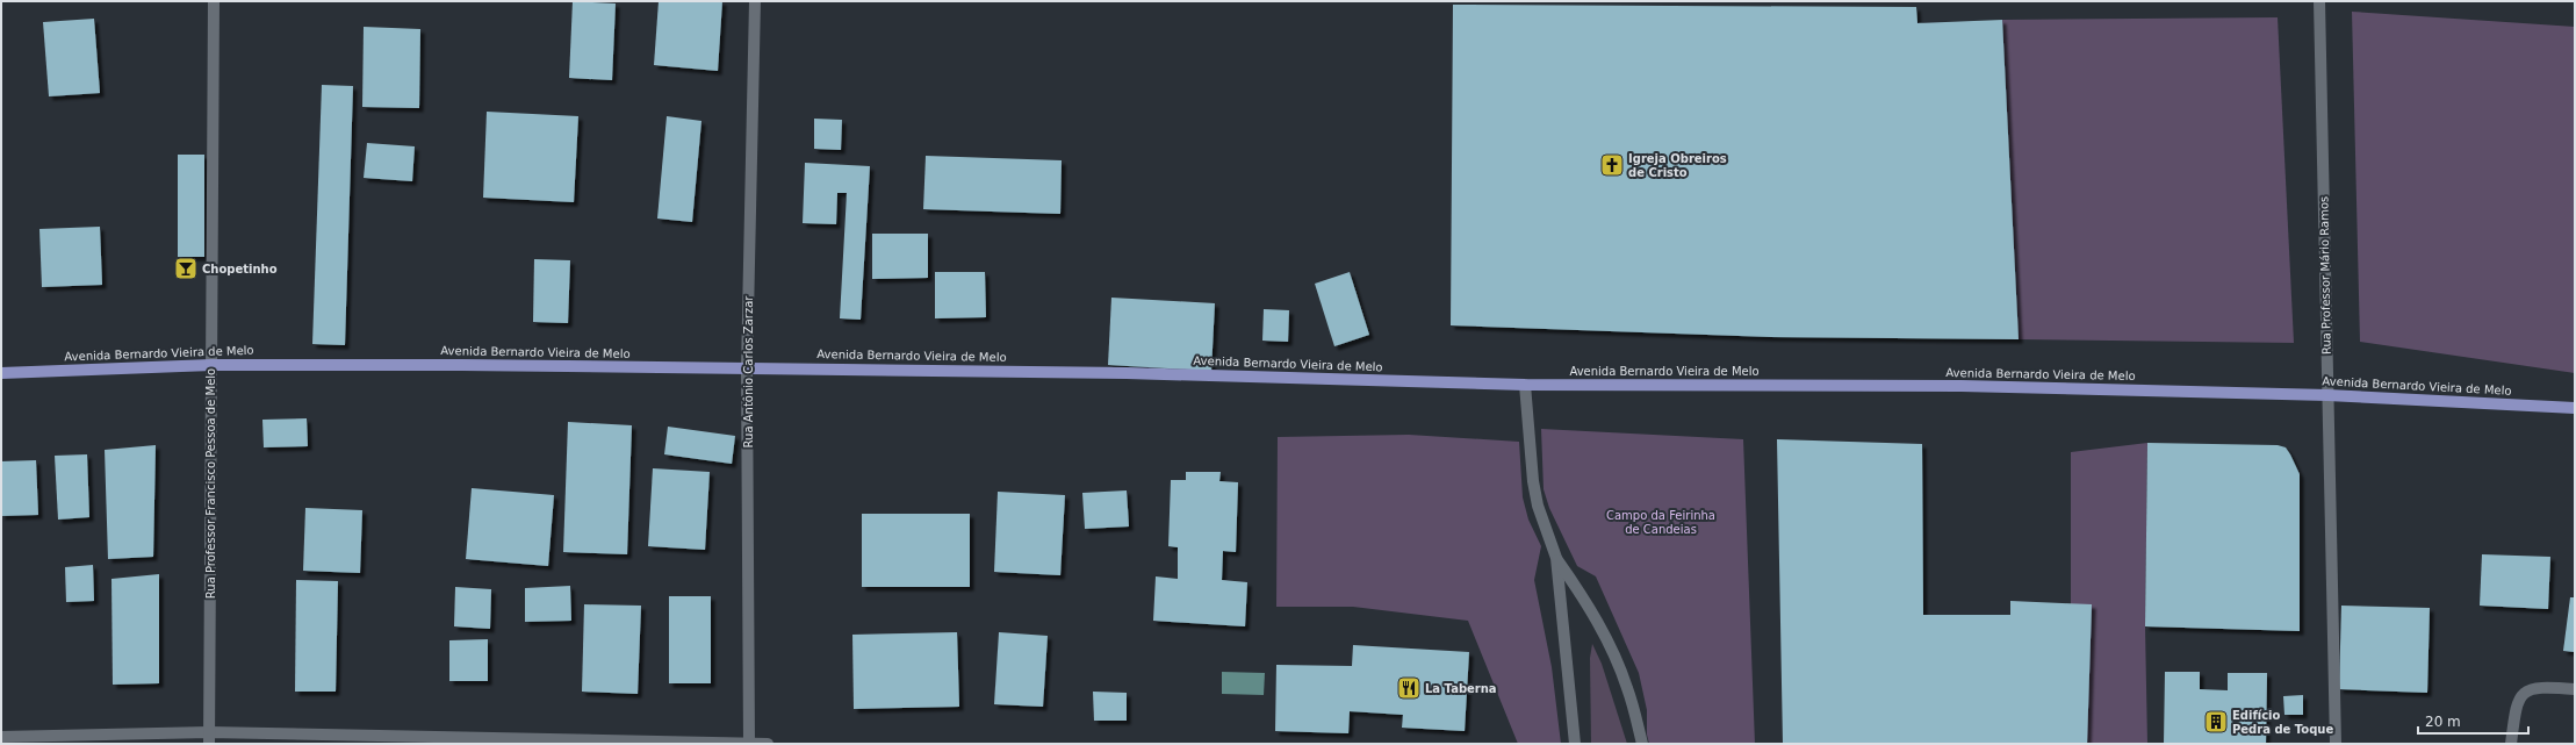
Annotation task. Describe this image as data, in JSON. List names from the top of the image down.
{
  "streets": {
    "main road": ["Avenida Bernardo Vieira de Melo"],
    "street": ["Rua Professor Mário Ramos", "Rua Antônio Carlos Zarzar", "Rua Professor Francisco Pessoa de Melo"]
  },
  "crossings": [
    ["Rua Professor Mário Ramos", "Avenida Bernardo Vieira de Melo"],
    ["Avenida Bernardo Vieira de Melo", "Rua Antônio Carlos Zarzar"],
    ["Avenida Bernardo Vieira de Melo", "Rua Professor Francisco Pessoa de Melo"]
  ],
  "parks": ["Campo da Feirinha de Candeias"],
  "places": {
    "church": ["Igreja Obreiros de Cristo"],
    "bar": ["Chopetinho"],
    "restaurant": ["La Taberna"],
    "building": ["Edifício Pedra de Toque"]
  },
  "scale_bar": "20 m"
}
